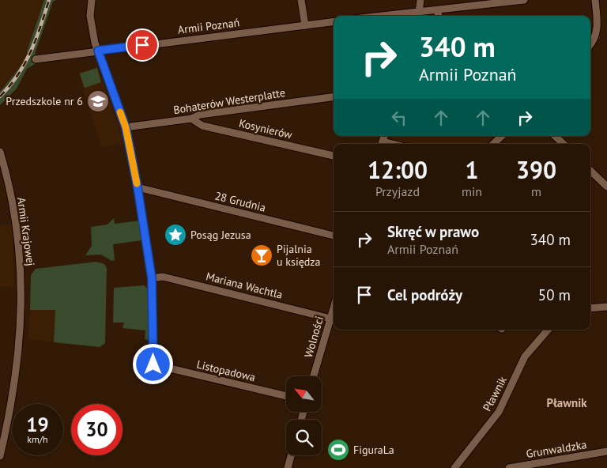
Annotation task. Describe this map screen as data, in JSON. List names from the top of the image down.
{
  "streets": {
    "street": [
      "Armii Poznań",
      "Bohaterów Westerplatte",
      "Kosynierów",
      "28 Grudnia",
      "Armii Krajowej",
      "Mariana Wachtla",
      "Wolności",
      "Listopadowa",
      "Pławnik",
      "Grunwaldzka"
    ]
  },
  "crossings": [
    ["Bohaterów Westerplatte", "Kosynierów"],
    ["Mariana Wachtla", "Wolności"],
    ["Mariana Wachtla", "Listopadowa"]
  ],
  "districts": ["Pławnik"],
  "places": {
    "school or university": ["Przedszkole nr 6"],
    "place": ["Posąg Jezusa"],
    "bar": ["Pijalnia u księdza"],
    "sports": ["FiguraLa"]
  },
  "north": "top left",
  "page": {
    "turn": ["340 m", "Armii Poznań"],
    "eta": [
      "12:00",
      "Przyjazd",
      "1",
      "min",
      "390",
      "m"
    ],
    "list": [
      {
        "name": "Skręć w prawo",
        "note": "Armii Poznań",
        "value": "340 m"
      },
      {
        "name": "Cel podróży",
        "value": "50 m"
      }
    ],
    "speed": "19 km/h",
    "limit": "30"
  }
}
